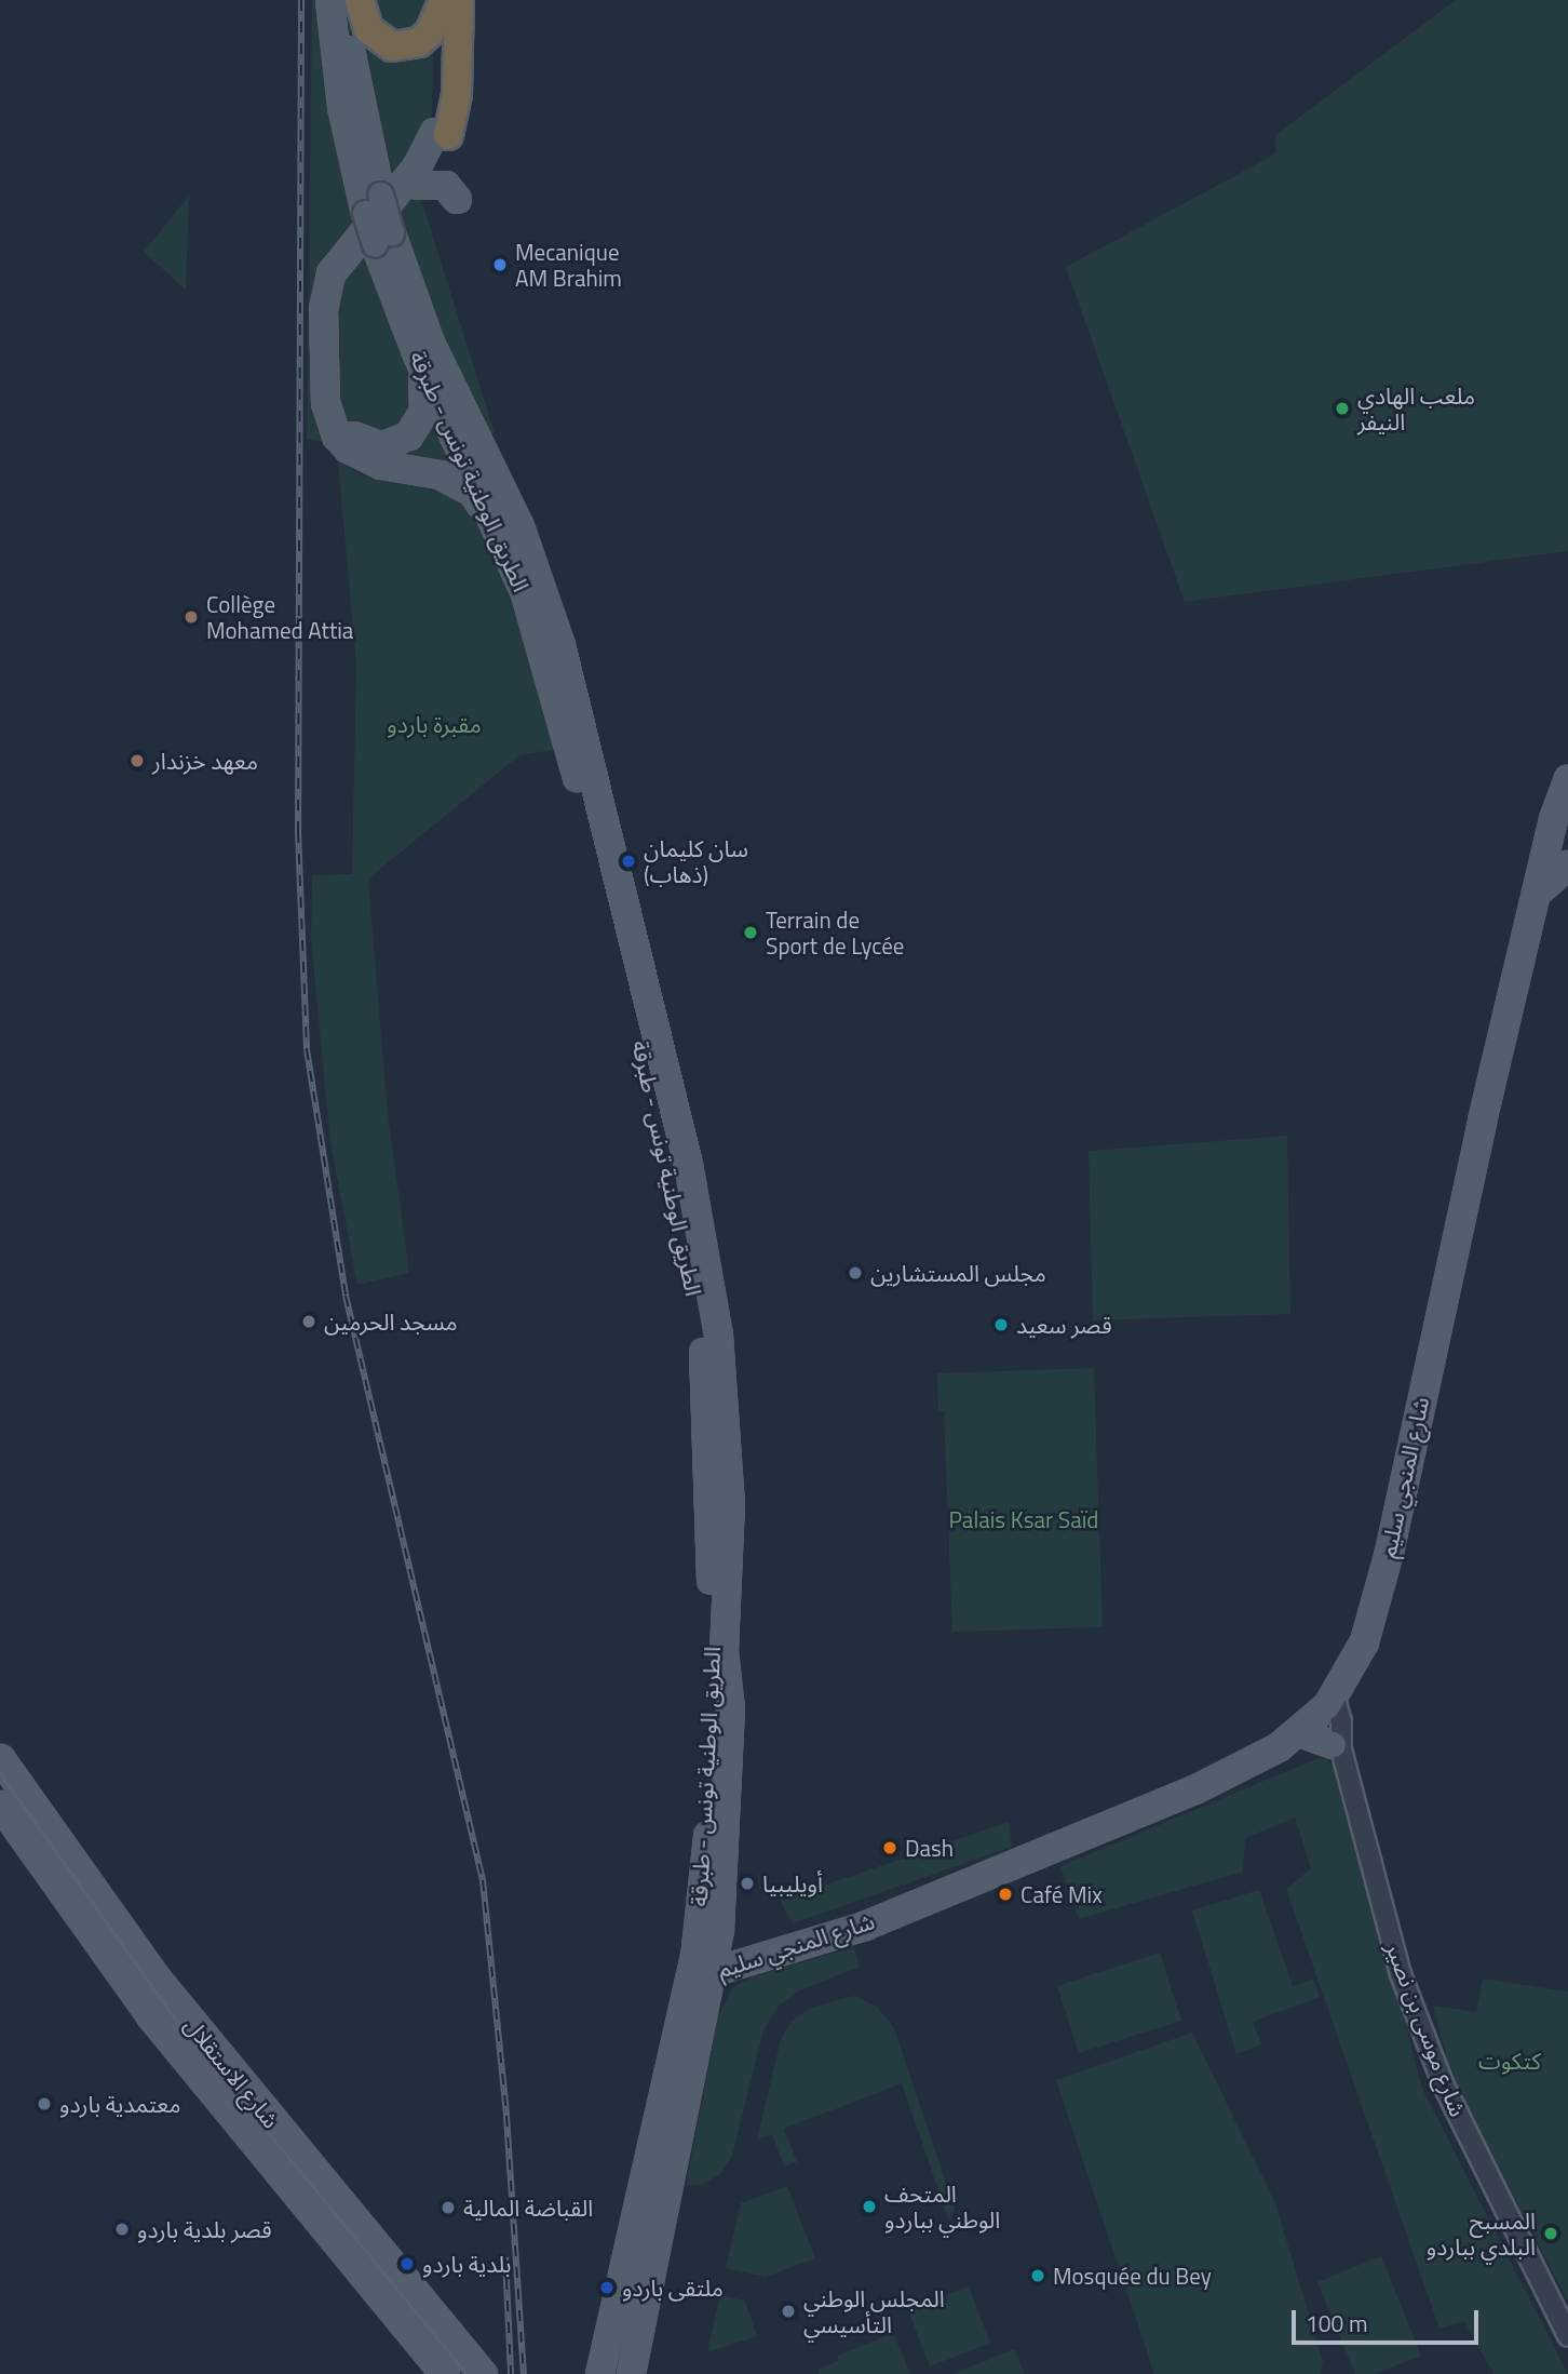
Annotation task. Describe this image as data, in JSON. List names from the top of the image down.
{
  "streets": {
    "main road": ["الطريق الوطنية تونس - طبرقة", "شارع المنجي سليم", "شارع الاستقلال"],
    "street": ["شارع موسى بن نصير"]
  },
  "crossings": [
    ["الطريق الوطنية تونس - طبرقة", "شارع المنجي سليم"],
    ["شارع المنجي سليم", "شارع موسى بن نصير"]
  ],
  "parks": ["مقبرة باردو", "Palais Ksar Saïd", "كتكوت"],
  "places": [
    "Mecanique AM Brahim",
    "ملعب الهادي النيفر",
    "Collège Mohamed Attia",
    "معهد خزندار",
    "سان كليمان (ذهاب)",
    "Terrain de Sport de Lycée",
    "مجلس المستشارين",
    "مسجد الحرمين",
    "قصر سعيد",
    "Dash",
    "أويليبيا",
    "Café Mix",
    "معتمدية باردو",
    "المتحف الوطني بباردو",
    "القباضة المالية",
    "قصر بلدية باردو",
    "المسبح البلدي بباردو",
    "بلدية باردو",
    "Mosquée du Bey",
    "ملتقى باردو",
    "المجلس الوطني التأسيسي"
  ],
  "scale_bar": "100 m"
}
